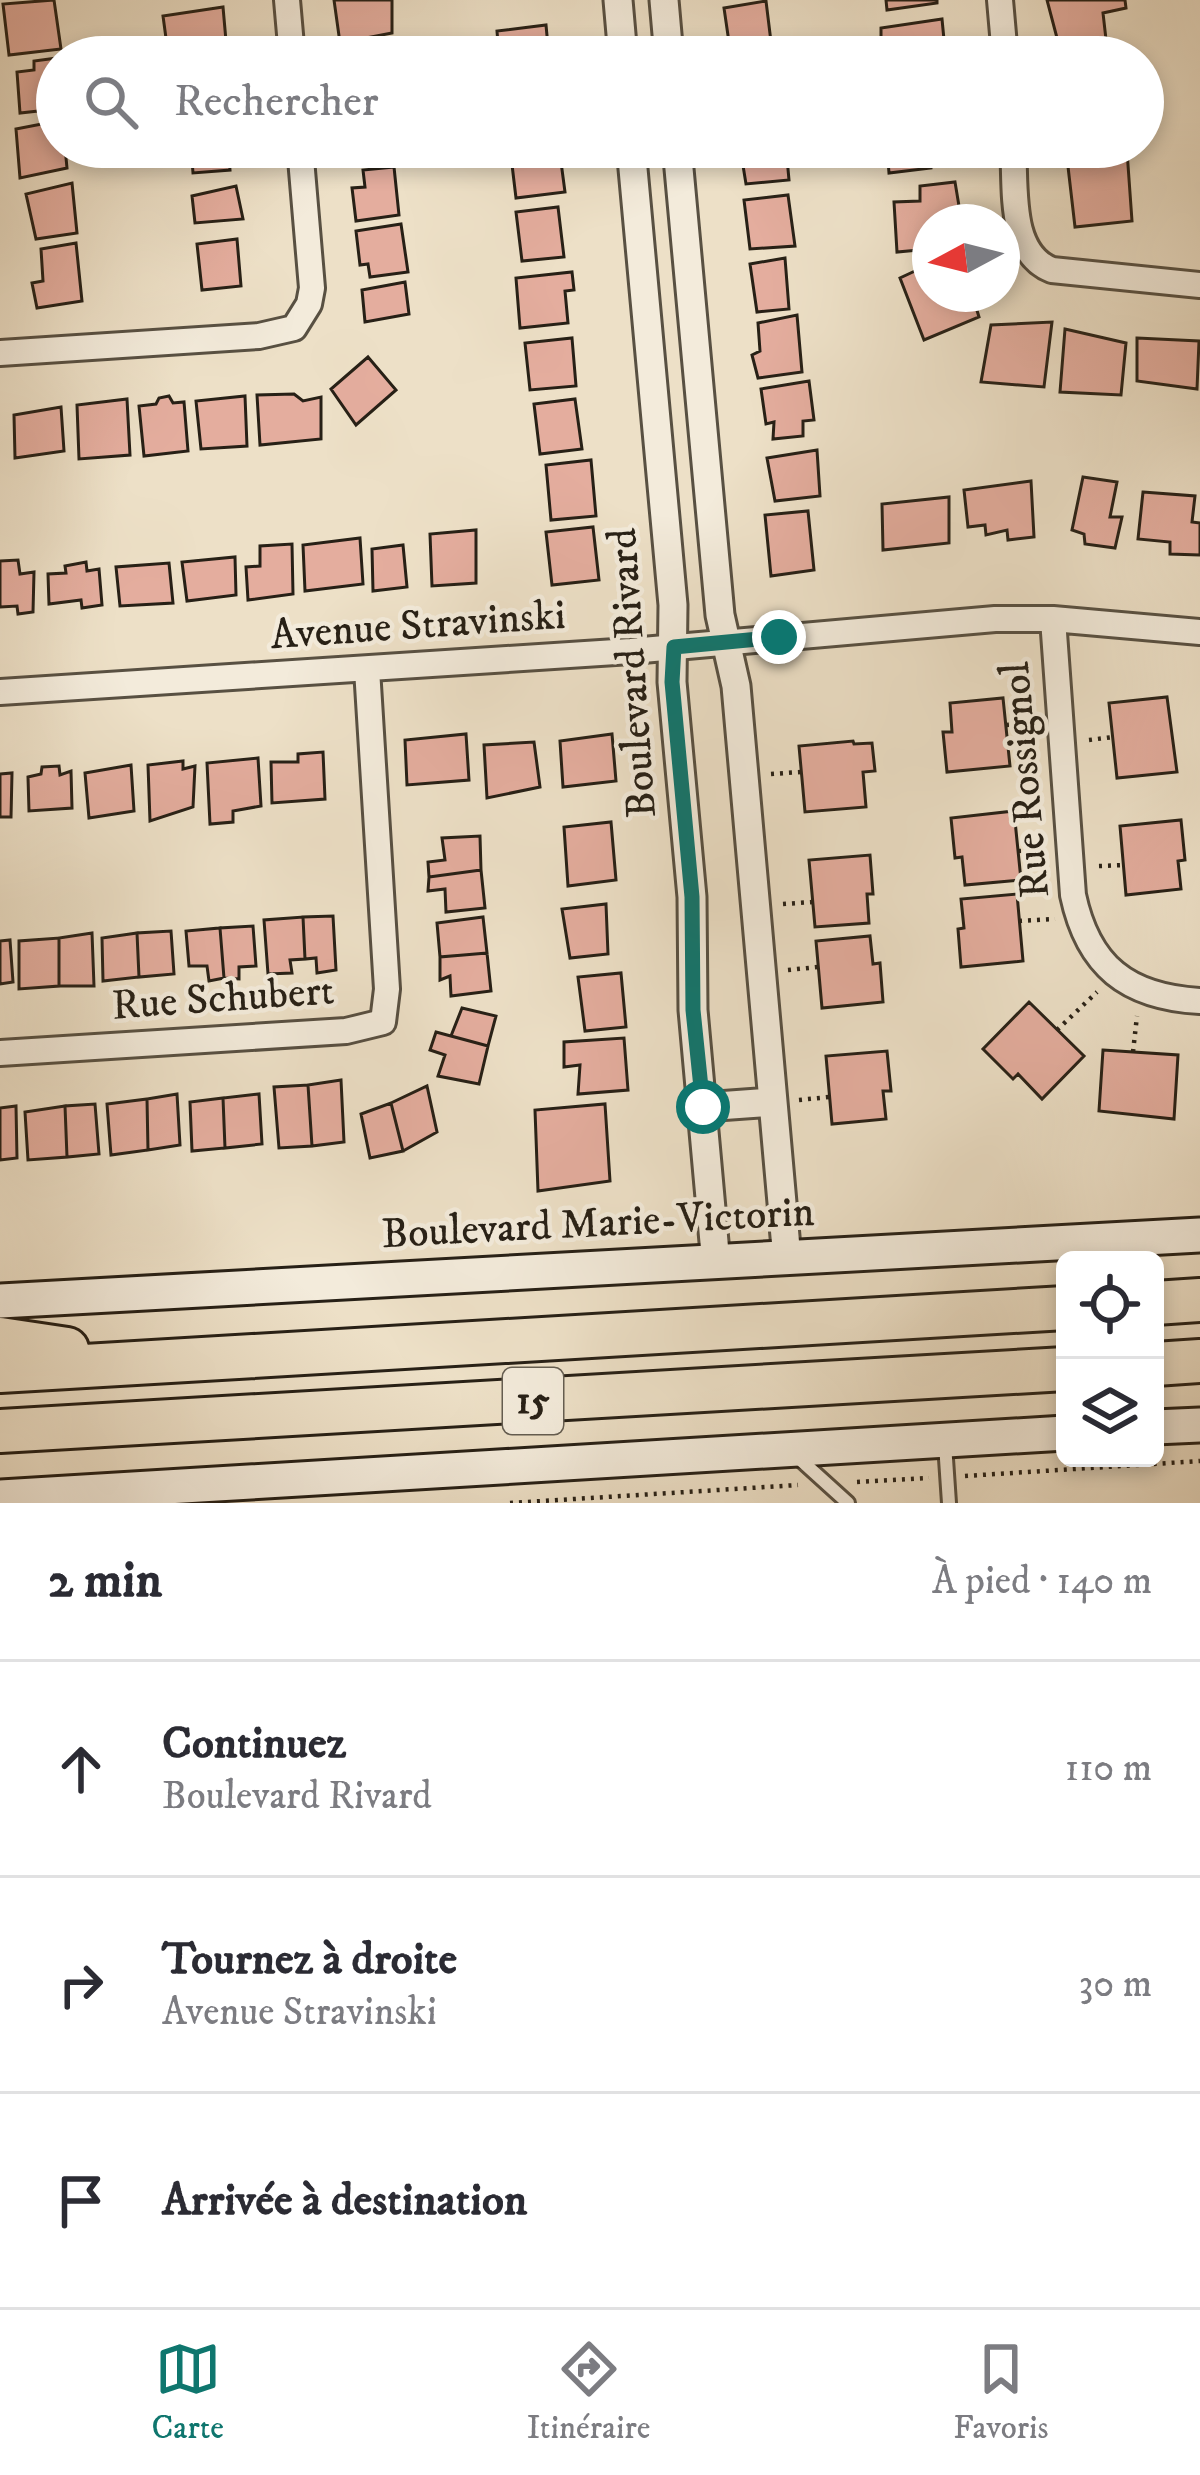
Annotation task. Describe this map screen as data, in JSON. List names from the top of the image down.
{
  "streets": {
    "highway": ["15"],
    "main road": ["Boulevard Marie-Victorin"],
    "street": [
      "Avenue Stravinski",
      "Boulevard Rivard",
      "Rue Rossignol",
      "Rue Schubert"
    ]
  },
  "crossings": [
    ["Avenue Stravinski", "Boulevard Rivard"],
    ["Avenue Stravinski", "Rue Rossignol"],
    ["Avenue Stravinski", "Rue Schubert"],
    ["Boulevard Rivard", "Boulevard Marie-Victorin"]
  ],
  "north": "left",
  "page": {
    "search": "Rechercher",
    "heading": ["2 min", "À pied · 140 m"],
    "list": [
      ["Continuez", "Boulevard Rivard", "110 m"],
      ["Tournez à droite", "Avenue Stravinski", "30 m"],
      "Arrivée à destination"
    ],
    "nav": ["Carte", "Itinéraire", "Favoris"]
  }
}
